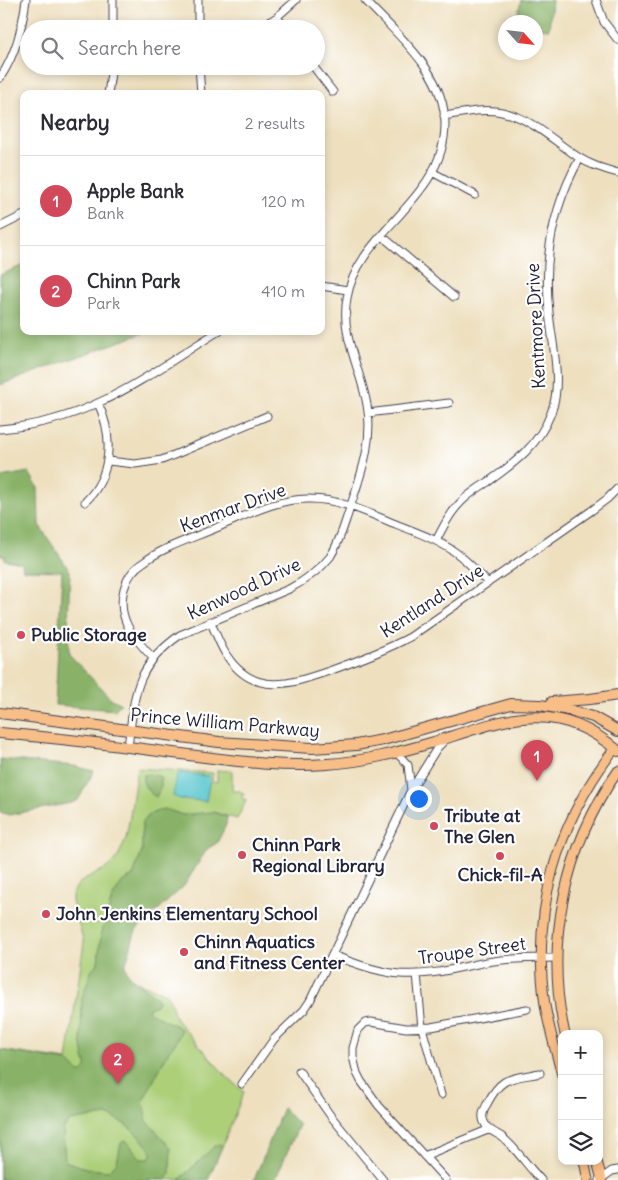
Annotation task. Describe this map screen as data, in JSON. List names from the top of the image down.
{
  "streets": {
    "highway": ["Prince William Parkway"],
    "street": [
      "Kentmore Drive",
      "Kenmar Drive",
      "Kenwood Drive",
      "Kentland Drive",
      "Troupe Street"
    ]
  },
  "crossings": [
    ["Kentmore Drive", "Kenmar Drive"],
    ["Kenmar Drive", "Kenwood Drive"],
    ["Kenmar Drive", "Kentland Drive"],
    ["Kenwood Drive", "Kentland Drive"],
    ["Kenwood Drive", "Prince William Parkway"]
  ],
  "places": [
    "Public Storage",
    "Tribute at The Glen",
    "Chinn Park Regional Library",
    "Chick-fil-A",
    "John Jenkins Elementary School",
    "Chinn Aquatics and Fitness Center"
  ],
  "north": "bottom right",
  "page": {
    "search": "Search here",
    "heading": ["Nearby", "2 results"],
    "list": [
      {
        "mark": "1",
        "name": "Apple Bank",
        "note": "Bank",
        "value": "120 m"
      },
      {
        "mark": "2",
        "name": "Chinn Park",
        "note": "Park",
        "value": "410 m"
      }
    ],
    "pins": ["1", "2"],
    "map_buttons": ["+", "−"]
  }
}
